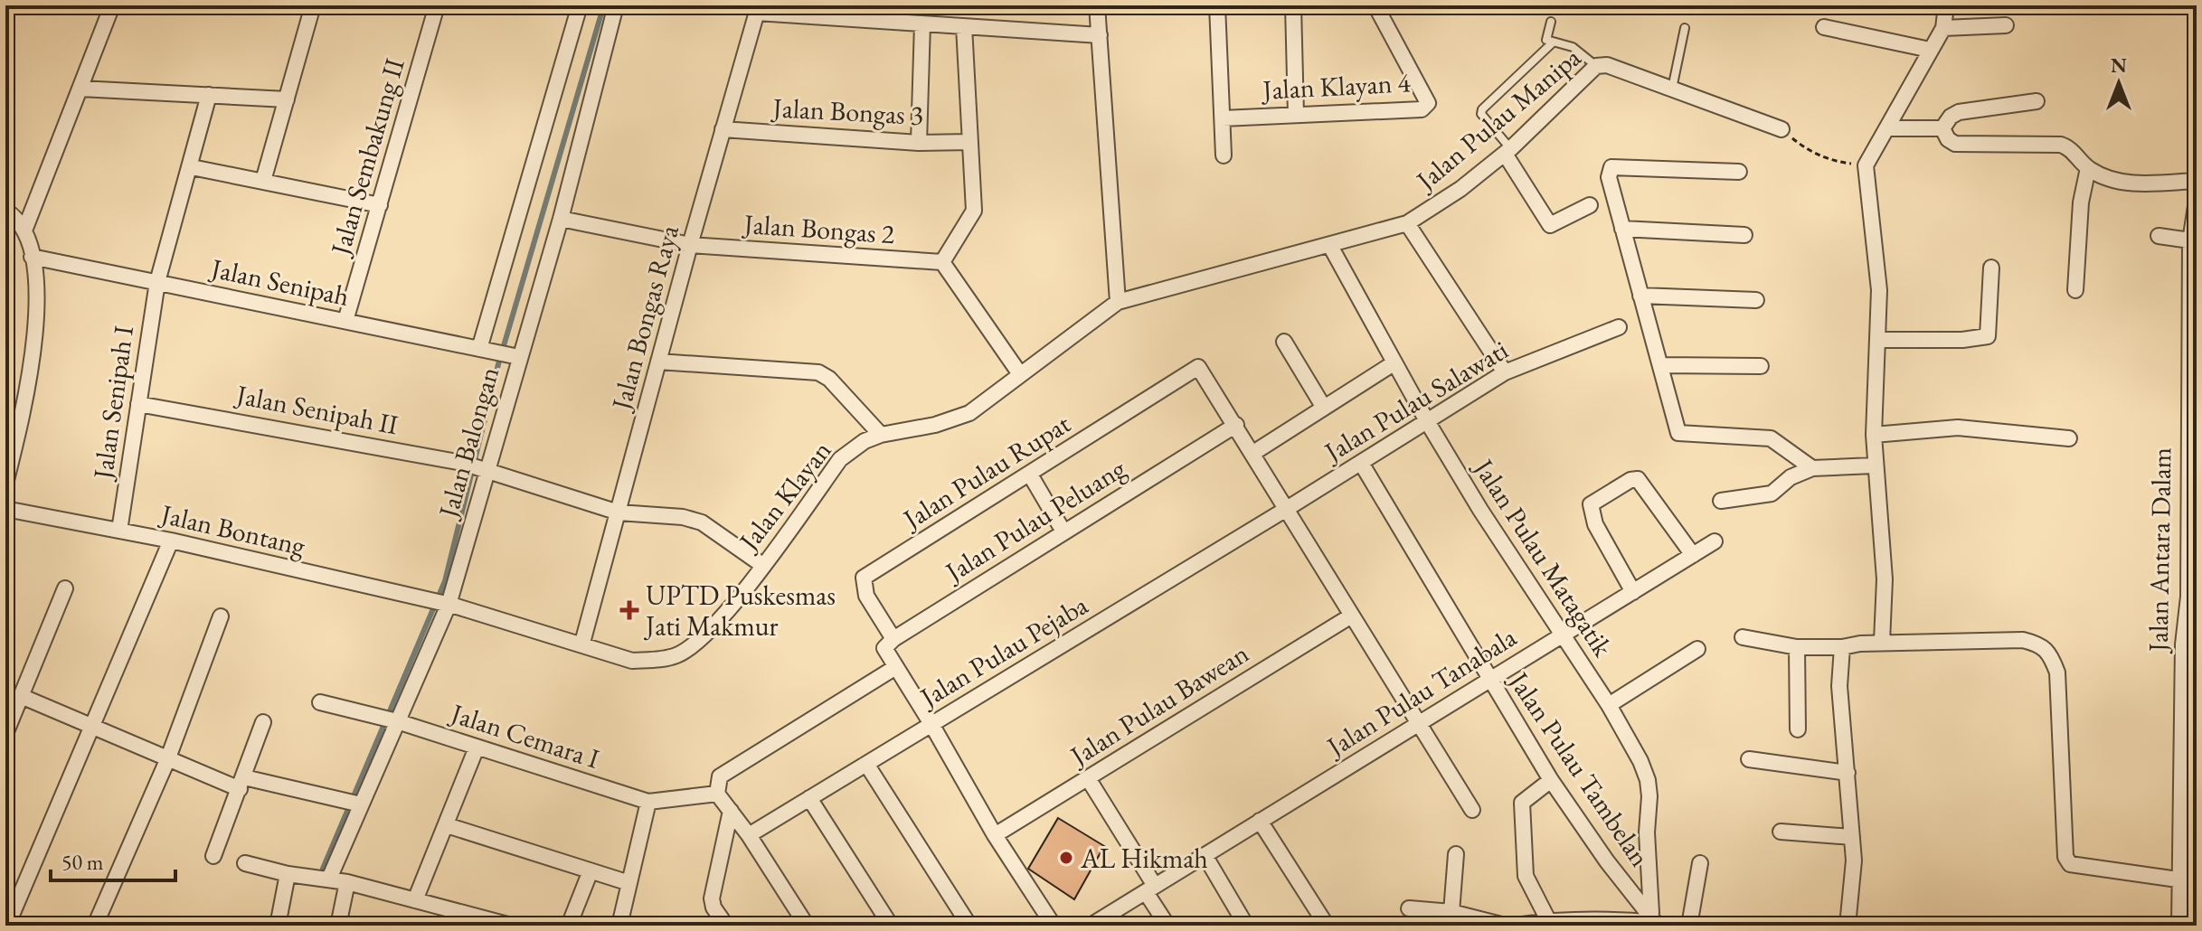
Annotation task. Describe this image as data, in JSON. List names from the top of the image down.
{
  "streets": {
    "street": [
      "Jalan Klayan 4",
      "Jalan Bongas 3",
      "Jalan Pulau Manipa",
      "Jalan Sembakung II",
      "Jalan Bongas 2",
      "Jalan Senipah",
      "Jalan Bongas Raya",
      "Jalan Pulau Salawati",
      "Jalan Senipah I",
      "Jalan Senipah II",
      "Jalan Balongan",
      "Jalan Pulau Rupat",
      "Jalan Klayan",
      "Jalan Pulau Peluang",
      "Jalan Bontang",
      "Jalan Antara Dalam",
      "Jalan Pulau Matagatik",
      "Jalan Pulau Pejaba",
      "Jalan Pulau Tanabala",
      "Jalan Pulau Bawean",
      "Jalan Cemara I",
      "Jalan Pulau Tambelan"
    ]
  },
  "crossings": [
    ["Jalan Bongas 3", "Jalan Bongas Raya"],
    ["Jalan Pulau Manipa", "Jalan Klayan"],
    ["Jalan Pulau Manipa", "Jalan Pulau Matagatik"],
    ["Jalan Sembakung II", "Jalan Senipah"],
    ["Jalan Bongas 2", "Jalan Bongas Raya"],
    ["Jalan Bongas 2", "Jalan Balongan"],
    ["Jalan Senipah", "Jalan Senipah I"],
    ["Jalan Senipah", "Jalan Balongan"],
    ["Jalan Bongas Raya", "Jalan Senipah II"],
    ["Jalan Bongas Raya", "Jalan Klayan"],
    ["Jalan Pulau Salawati", "Jalan Pulau Matagatik"],
    ["Jalan Pulau Salawati", "Jalan Pulau Pejaba"],
    ["Jalan Pulau Salawati", "Jalan Pulau Tambelan"],
    ["Jalan Senipah I", "Jalan Senipah II"],
    ["Jalan Senipah I", "Jalan Bontang"],
    ["Jalan Senipah II", "Jalan Balongan"],
    ["Jalan Senipah II", "Jalan Klayan"],
    ["Jalan Balongan", "Jalan Klayan"],
    ["Jalan Balongan", "Jalan Bontang"],
    ["Jalan Balongan", "Jalan Cemara I"],
    ["Jalan Pulau Rupat", "Jalan Pulau Peluang"],
    ["Jalan Klayan", "Jalan Bontang"],
    ["Jalan Klayan", "Jalan Pulau Matagatik"],
    ["Jalan Pulau Matagatik", "Jalan Pulau Tanabala"],
    ["Jalan Pulau Matagatik", "Jalan Pulau Tambelan"],
    ["Jalan Pulau Tanabala", "Jalan Pulau Tambelan"]
  ],
  "places": {
    "health": ["UPTD Puskesmas Jati Makmur"],
    "other": ["AL Hikmah"]
  },
  "scale_bar": "50 m",
  "north": "top"
}
